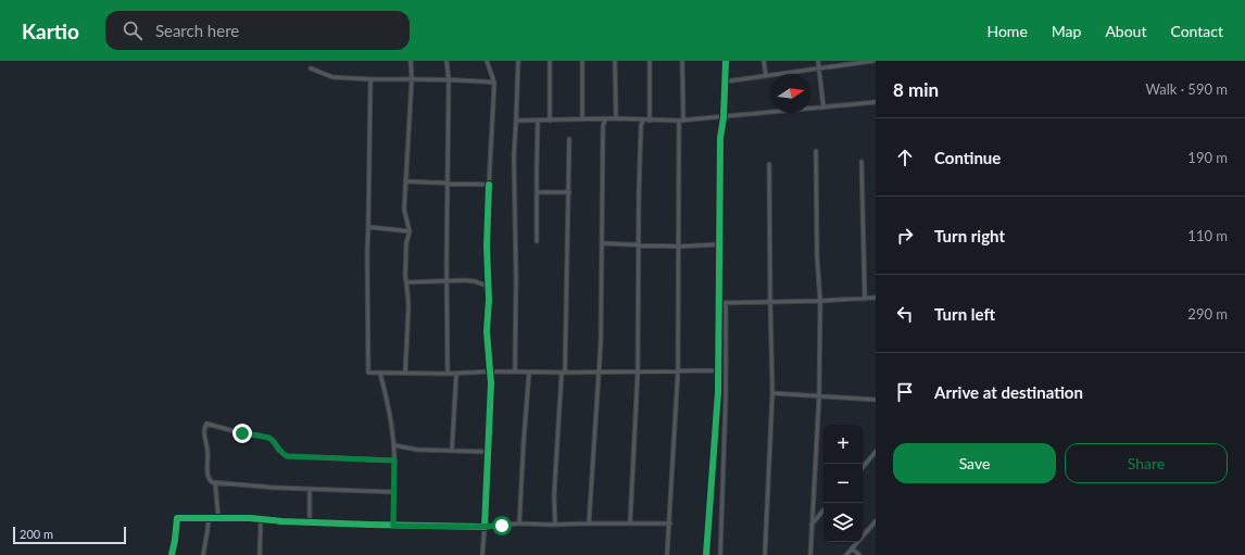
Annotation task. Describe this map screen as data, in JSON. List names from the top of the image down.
{
  "scale_bar": "200 m",
  "north": "right",
  "page": {
    "header": "Kartio",
    "search": "Search here",
    "nav": [
      "Home",
      "Map",
      "About",
      "Contact"
    ],
    "heading": ["8 min", "Walk · 590 m"],
    "list": [
      ["Continue", "190 m"],
      ["Turn right", "110 m"],
      ["Turn left", "290 m"],
      "Arrive at destination"
    ],
    "map_buttons": ["+", "−"],
    "buttons": ["Save", "Share"],
    "scale": "200 m"
  }
}
